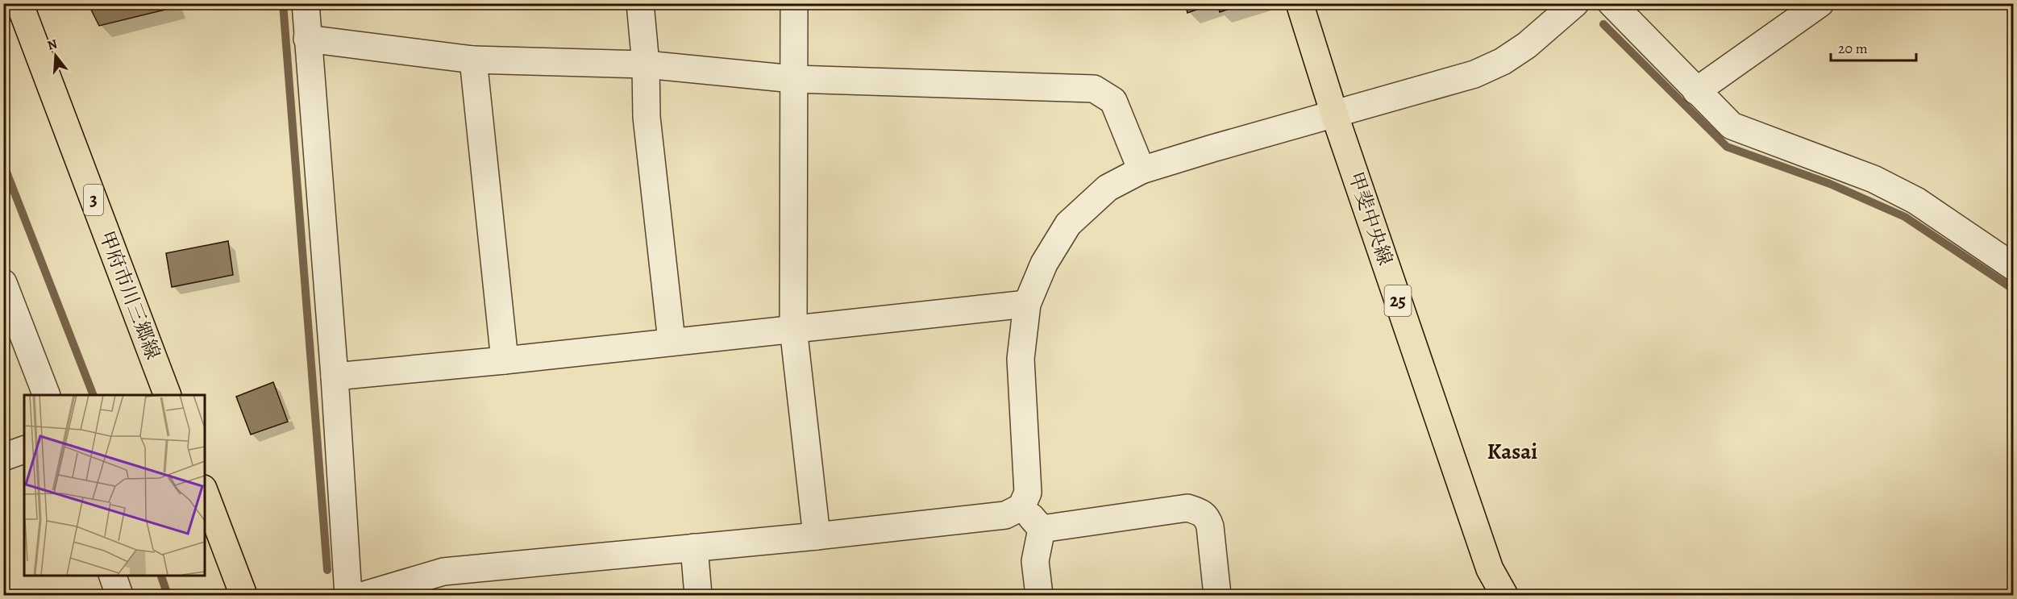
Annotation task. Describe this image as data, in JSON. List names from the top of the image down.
{
  "streets": {
    "main road": [
      "3",
      "甲斐中央線",
      "甲府市川三郷線",
      "25"
    ]
  },
  "districts": ["Kasai"],
  "scale_bar": "20 m",
  "north": "top"
}
